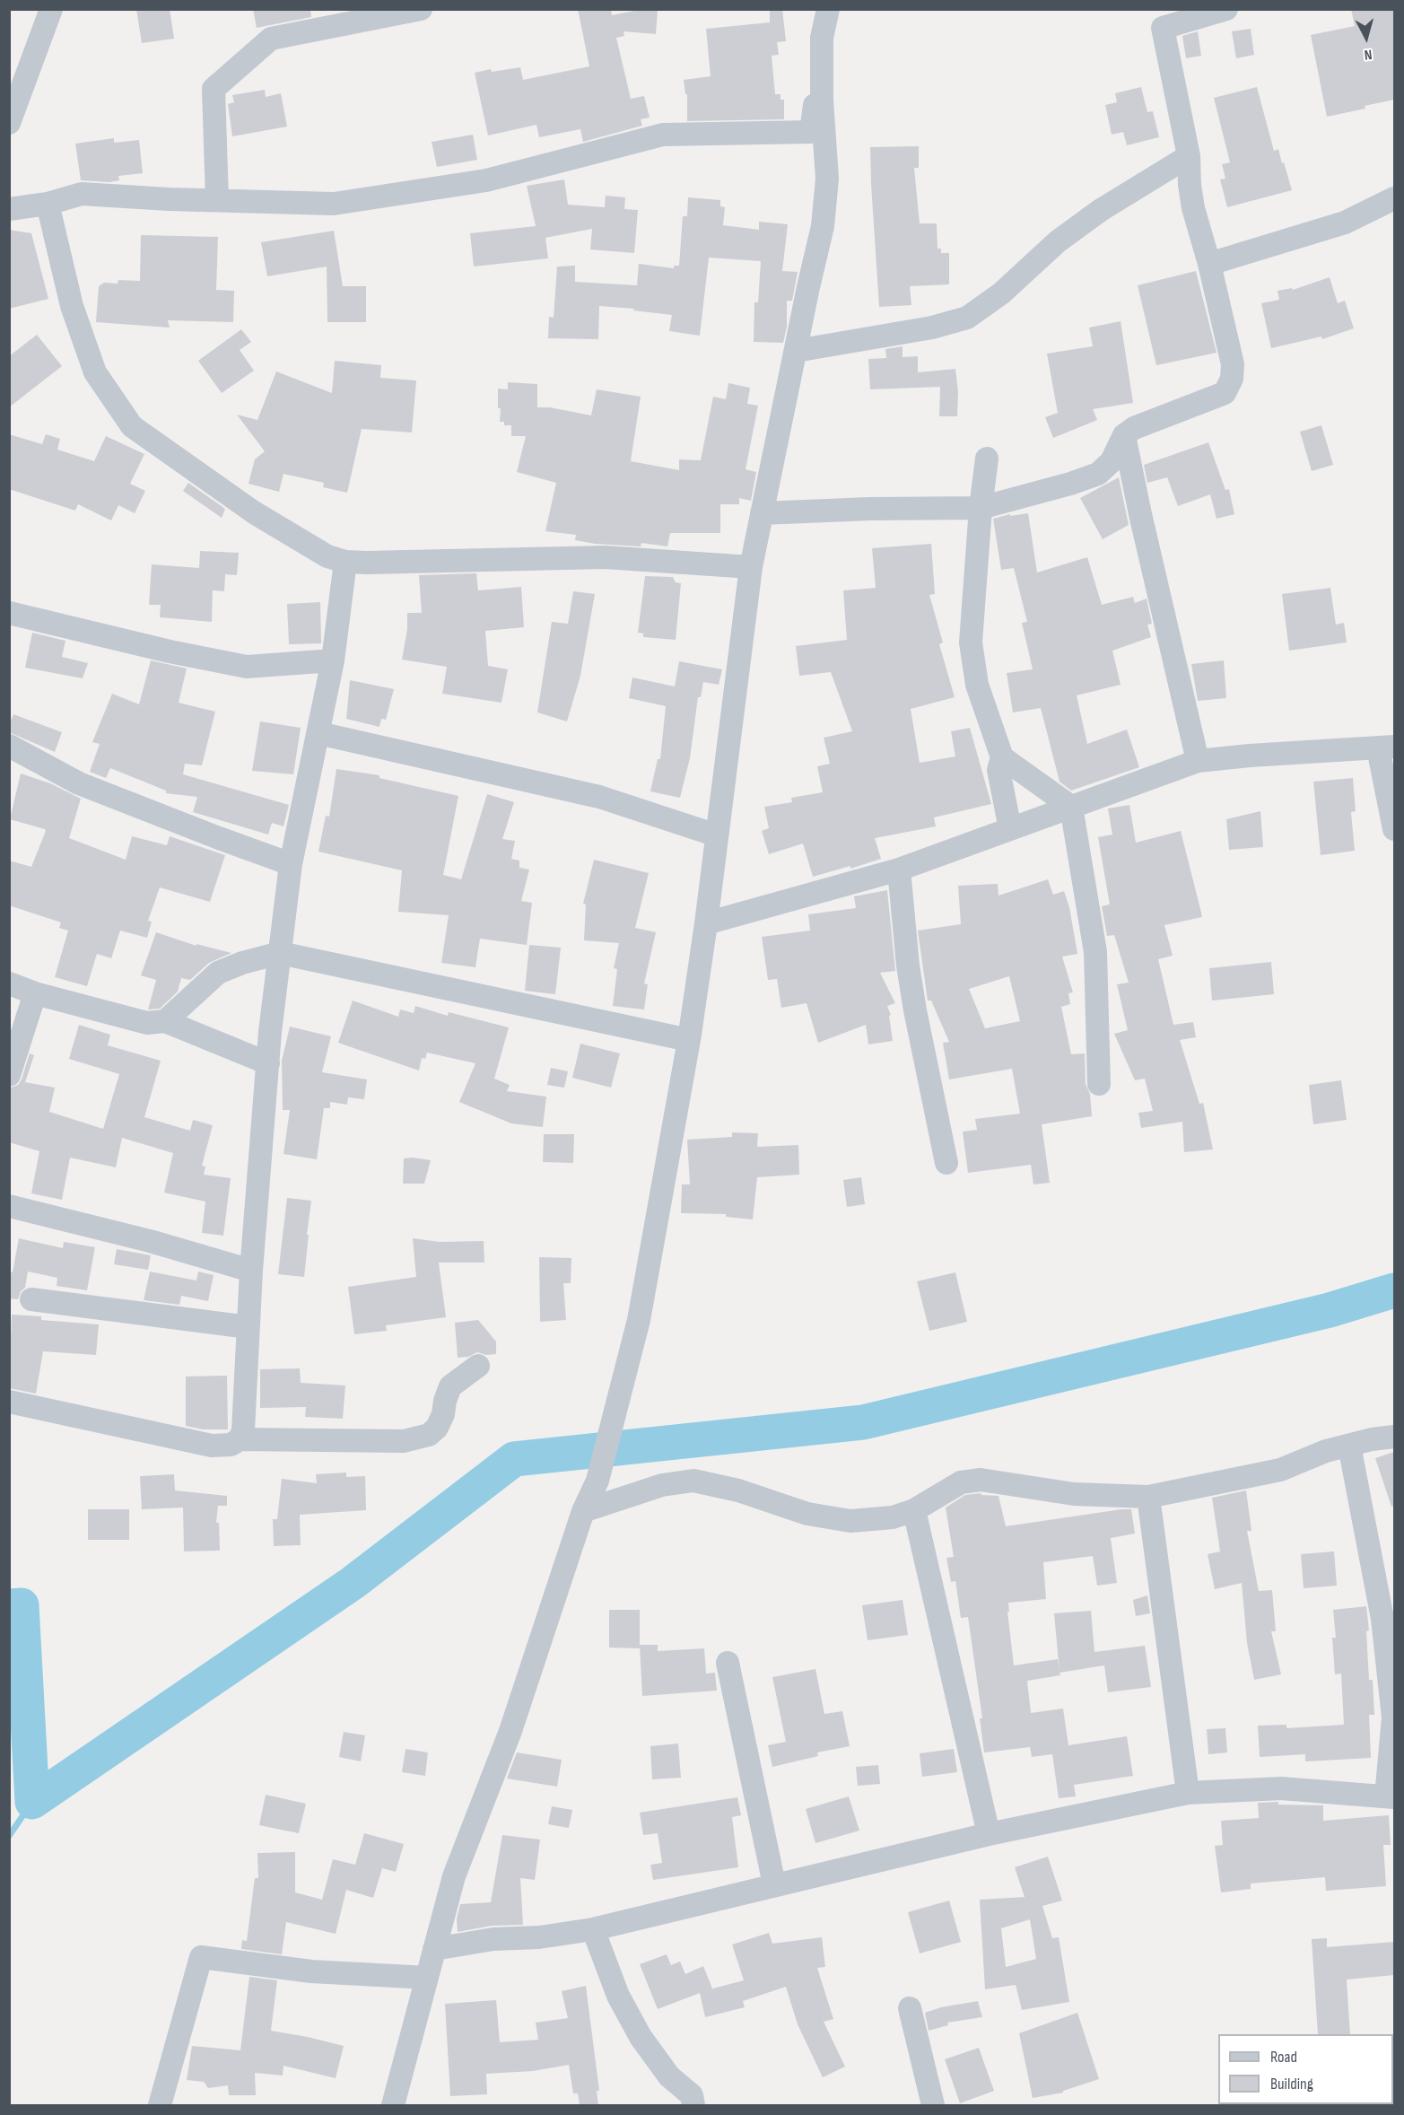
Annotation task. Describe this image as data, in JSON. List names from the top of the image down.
{
  "legend": ["Road", "Building"],
  "north": "bottom"
}
